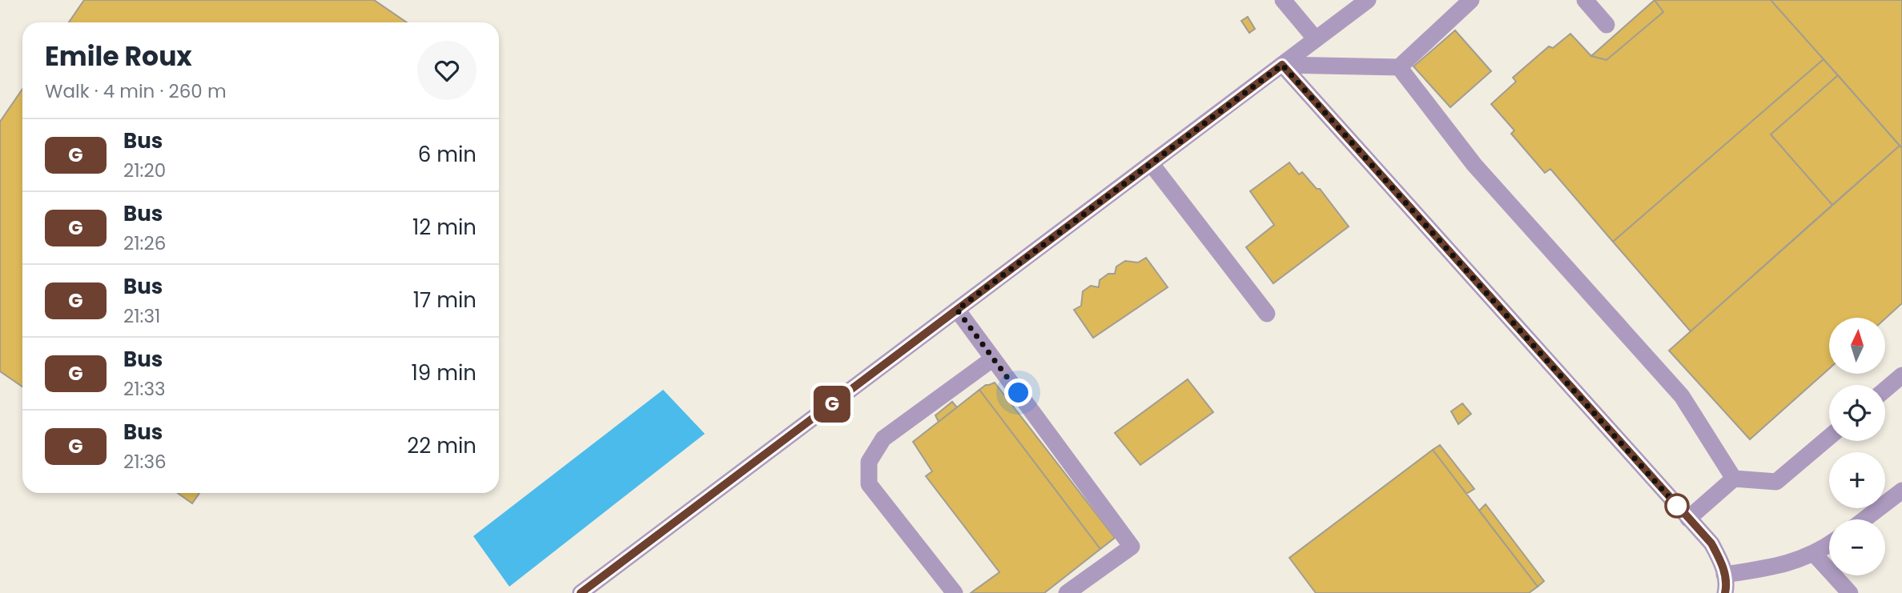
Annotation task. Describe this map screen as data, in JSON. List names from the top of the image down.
{
  "lines": ["bus line G"],
  "north": "top",
  "page": {
    "on_map": "G",
    "heading": ["Emile Roux", "Walk · 4 min · 260 m"],
    "list": [
      {
        "mark": "G",
        "name": "Bus",
        "note": "21:20",
        "value": "6 min"
      },
      {
        "mark": "G",
        "name": "Bus",
        "note": "21:26",
        "value": "12 min"
      },
      {
        "mark": "G",
        "name": "Bus",
        "note": "21:31",
        "value": "17 min"
      },
      {
        "mark": "G",
        "name": "Bus",
        "note": "21:33",
        "value": "19 min"
      },
      {
        "mark": "G",
        "name": "Bus",
        "note": "21:36",
        "value": "22 min"
      }
    ],
    "map_buttons": ["+", "−"]
  }
}
